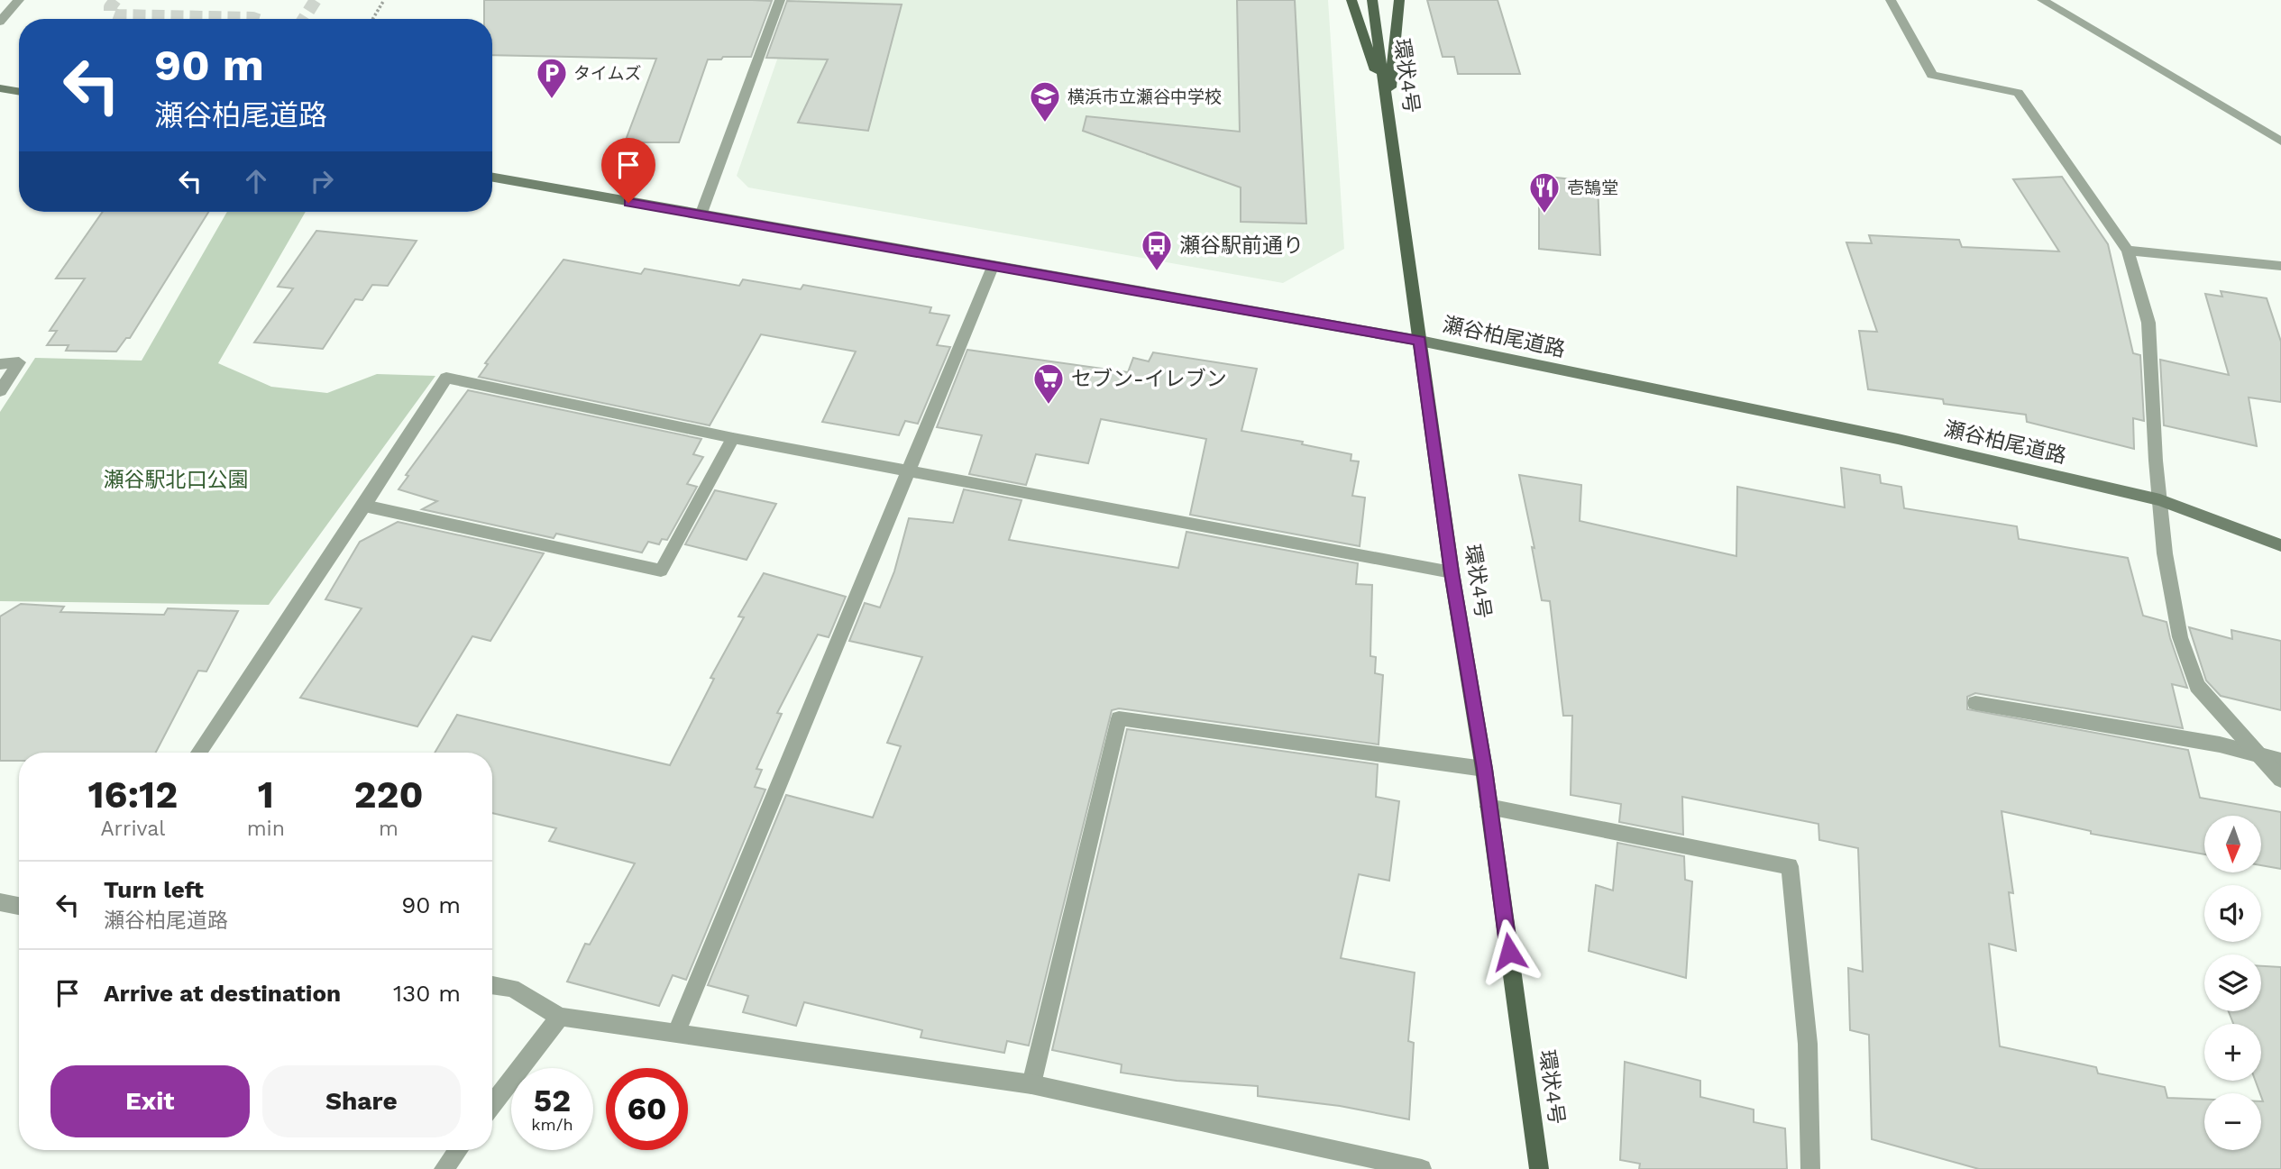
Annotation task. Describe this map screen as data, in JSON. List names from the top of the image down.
{
  "streets": {
    "main road": ["環状4号", "瀬谷柏尾道路"]
  },
  "crossings": [
    ["環状4号", "瀬谷柏尾道路"]
  ],
  "parks": ["瀬谷駅北口公園"],
  "places": {
    "parking": ["タイムズ"],
    "school or university": ["横浜市立瀬谷中学校"],
    "restaurant": ["壱鵠堂"],
    "bus stop": ["瀬谷駅前通り"],
    "supermarket": ["セブン-イレブン"]
  },
  "north": "bottom",
  "page": {
    "turn": ["90 m", "瀬谷柏尾道路"],
    "eta": [
      "16:12",
      "Arrival",
      "1",
      "min",
      "220",
      "m"
    ],
    "map_buttons": ["+", "−"],
    "list": [
      {
        "name": "Turn left",
        "note": "瀬谷柏尾道路",
        "value": "90 m"
      },
      {
        "name": "Arrive at destination",
        "value": "130 m"
      }
    ],
    "buttons": ["Exit", "Share"],
    "speed": "52 km/h",
    "limit": "60"
  }
}
